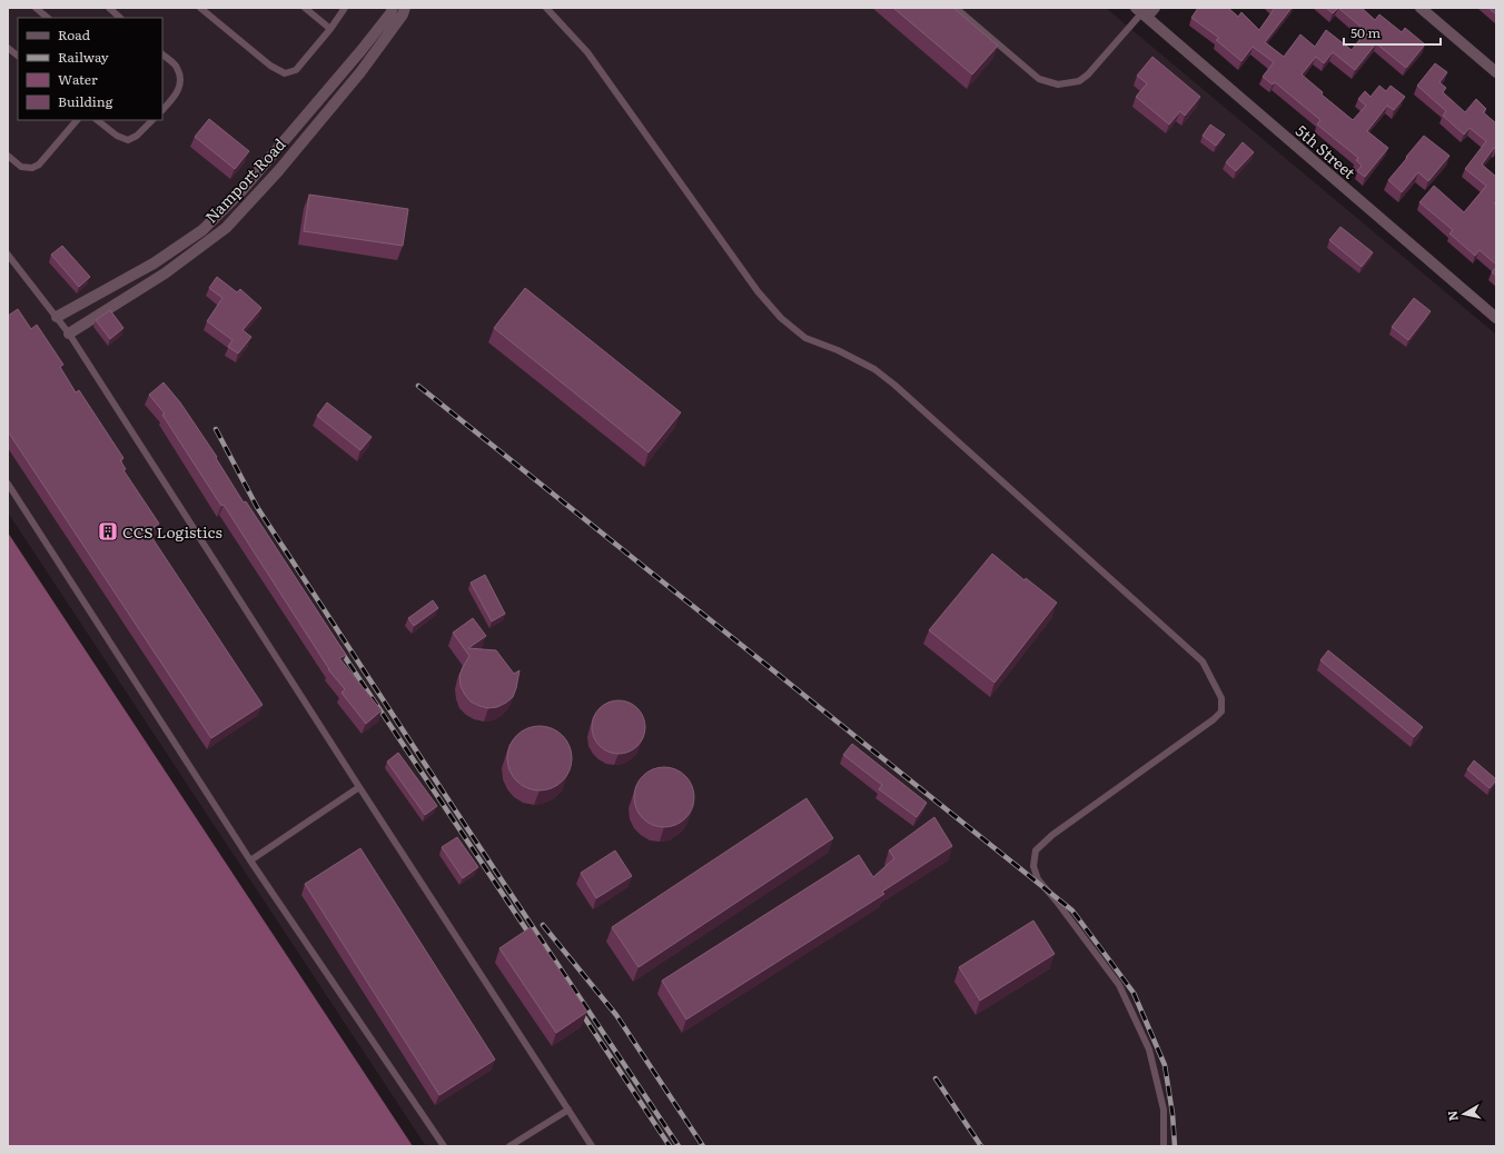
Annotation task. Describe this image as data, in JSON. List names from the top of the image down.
{
  "streets": {
    "street": ["5th Street", "Namport Road"]
  },
  "places": {
    "building": ["CCS Logistics"]
  },
  "legend": [
    "Road",
    "Railway",
    "Water",
    "Building"
  ],
  "scale_bar": "50 m",
  "north": "left"
}
